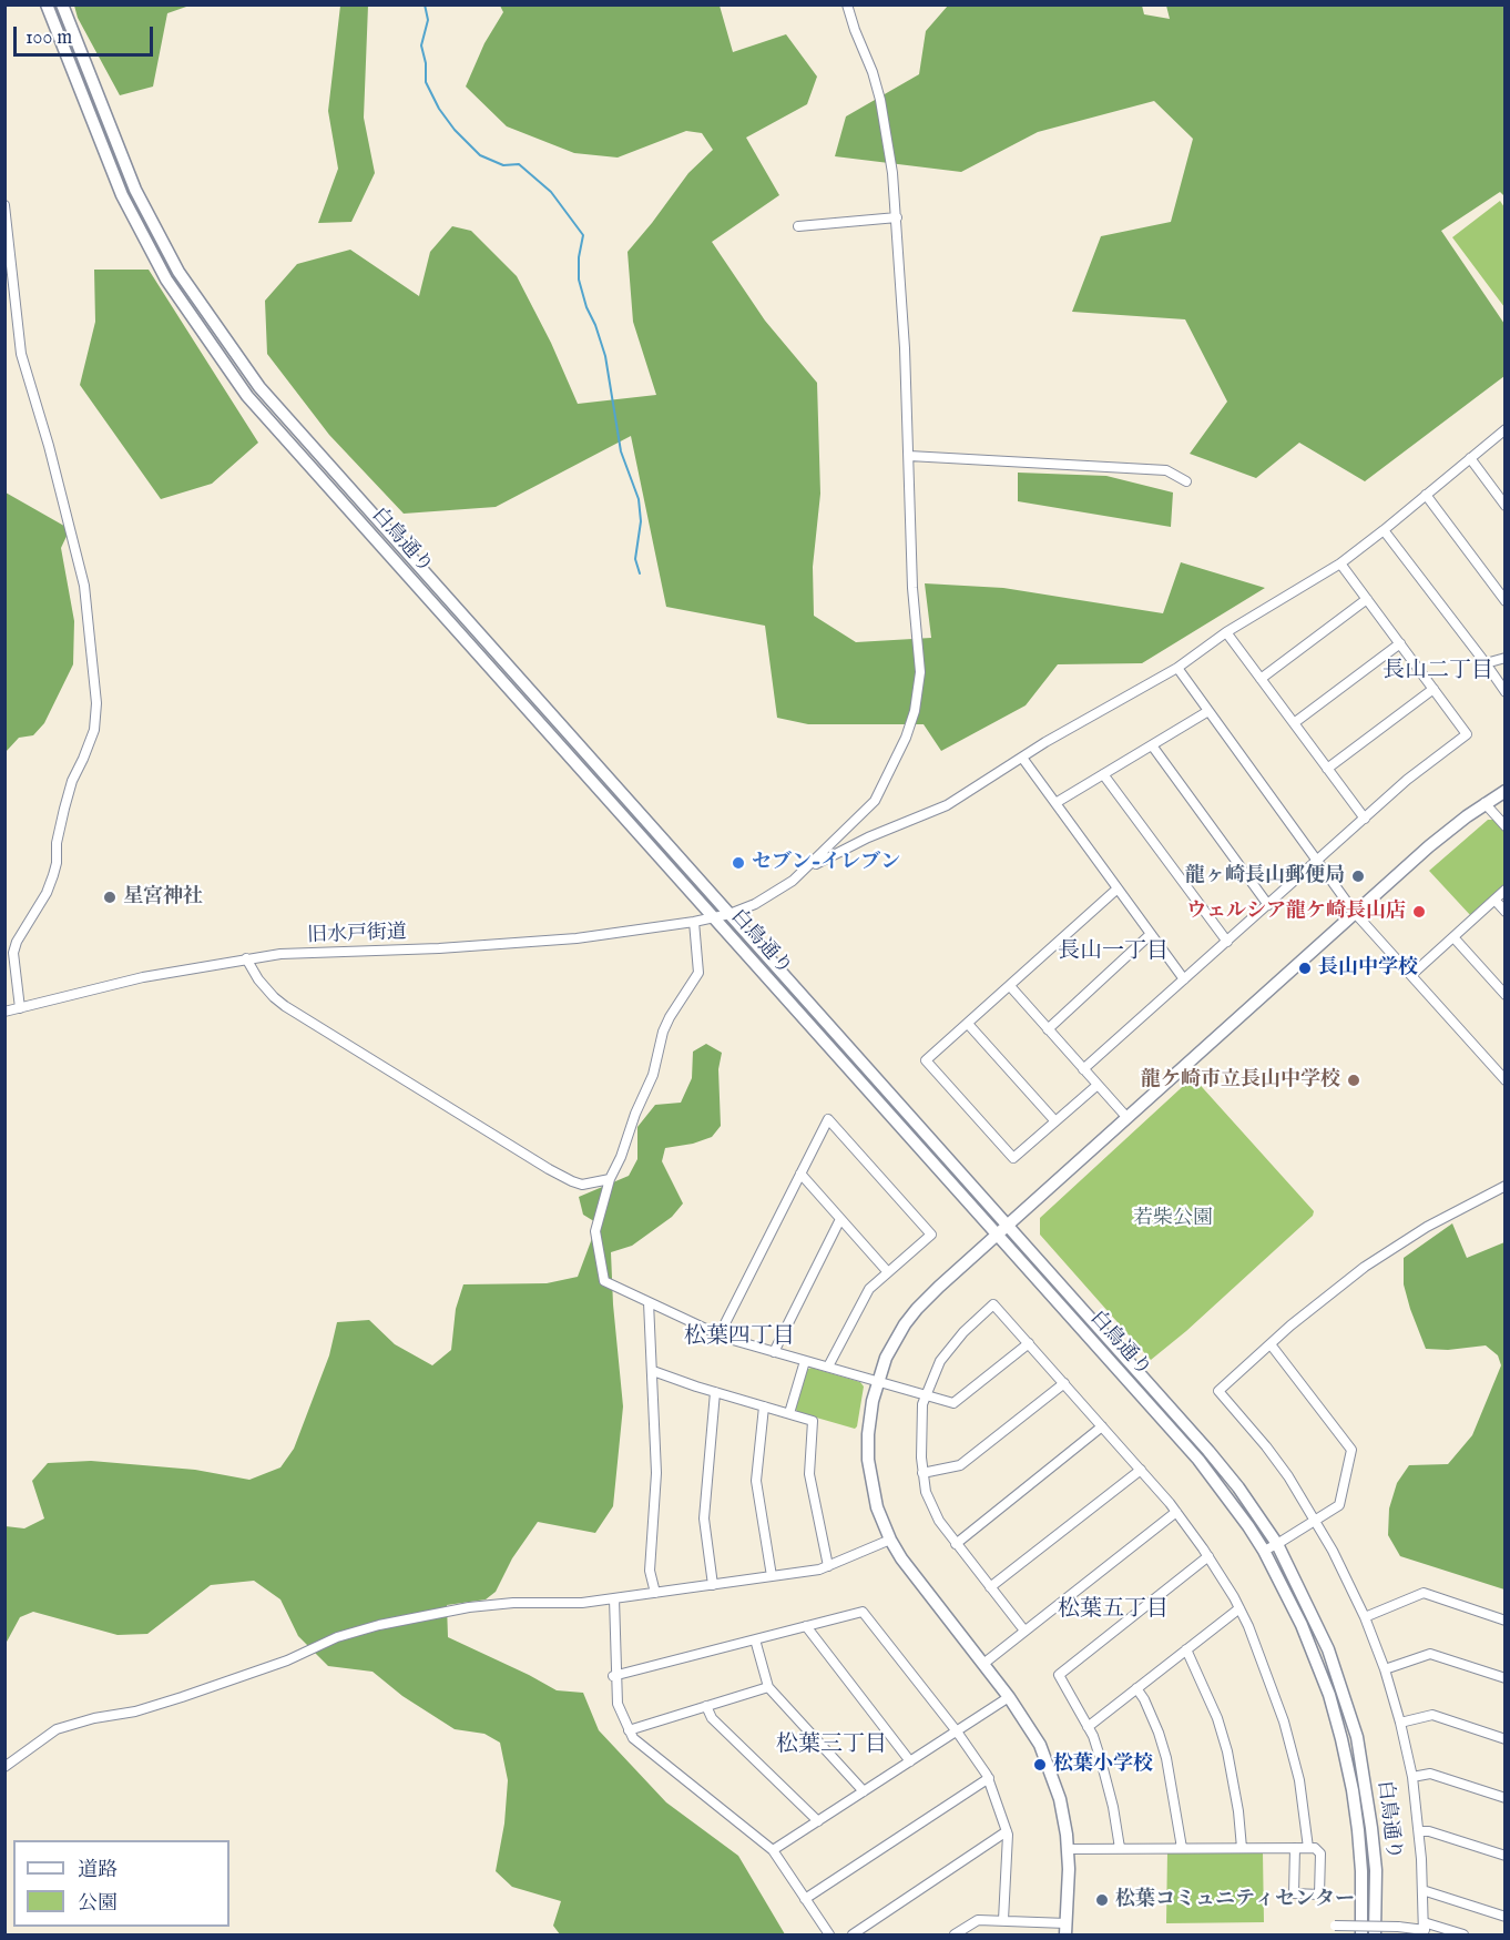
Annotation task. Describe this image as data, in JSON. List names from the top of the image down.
{
  "streets": {
    "main road": ["白鳥通り"],
    "street": ["旧水戸街道"]
  },
  "crossings": [
    ["白鳥通り", "旧水戸街道"]
  ],
  "districts": [
    "長山二丁目",
    "長山一丁目",
    "松葉四丁目",
    "松葉五丁目",
    "松葉三丁目"
  ],
  "parks": ["若柴公園"],
  "places": [
    "セブン-イレブン",
    "龍ヶ崎長山郵便局",
    "星宮神社",
    "ウェルシア龍ケ崎長山店",
    "長山中学校",
    "龍ケ崎市立長山中学校",
    "松葉小学校",
    "松葉コミュニティセンター"
  ],
  "legend": ["道路", "公園"],
  "scale_bar": "100 m"
}
